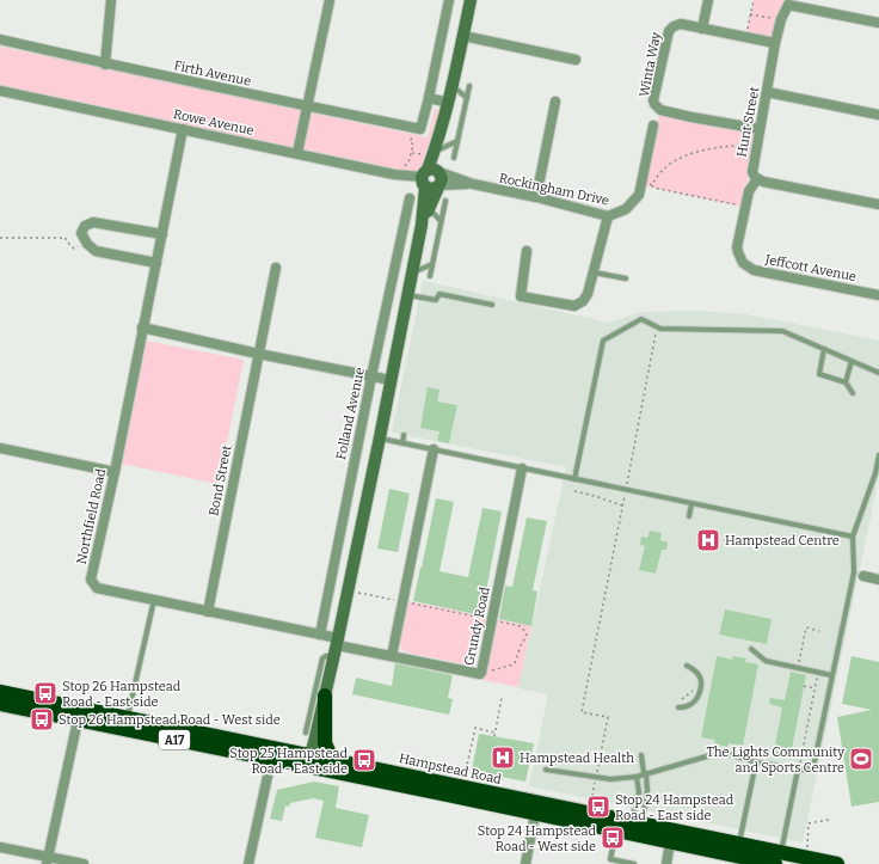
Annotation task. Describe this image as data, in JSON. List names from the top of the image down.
{
  "streets": {
    "highway": ["A17", "Hampstead Road"],
    "street": [
      "Winta Way",
      "Firth Avenue",
      "Rowe Avenue",
      "Hunt Street",
      "Rockingham Drive",
      "Jeffcott Avenue",
      "Folland Avenue",
      "Bond Street",
      "Northfield Road",
      "Grundy Road"
    ]
  },
  "crossings": [
    ["Winta Way", "Hunt Street"],
    ["Rowe Avenue", "Rockingham Drive"],
    ["Rowe Avenue", "Northfield Road"],
    ["Hunt Street", "Jeffcott Avenue"],
    ["Folland Avenue", "Northfield Road"],
    ["Bond Street", "Northfield Road"],
    ["Northfield Road", "Grundy Road"]
  ],
  "places": {
    "hospital": ["Hampstead Centre", "Hampstead Health"],
    "bus stop": [
      "Stop 26 Hampstead Road - East side",
      "Stop 26 Hampstead Road - West side",
      "Stop 25 Hampstead Road - East side",
      "Stop 24 Hampstead Road - East side",
      "Stop 24 Hampstead Road - West side"
    ],
    "sports": ["The Lights Community and Sports Centre"]
  }
}
